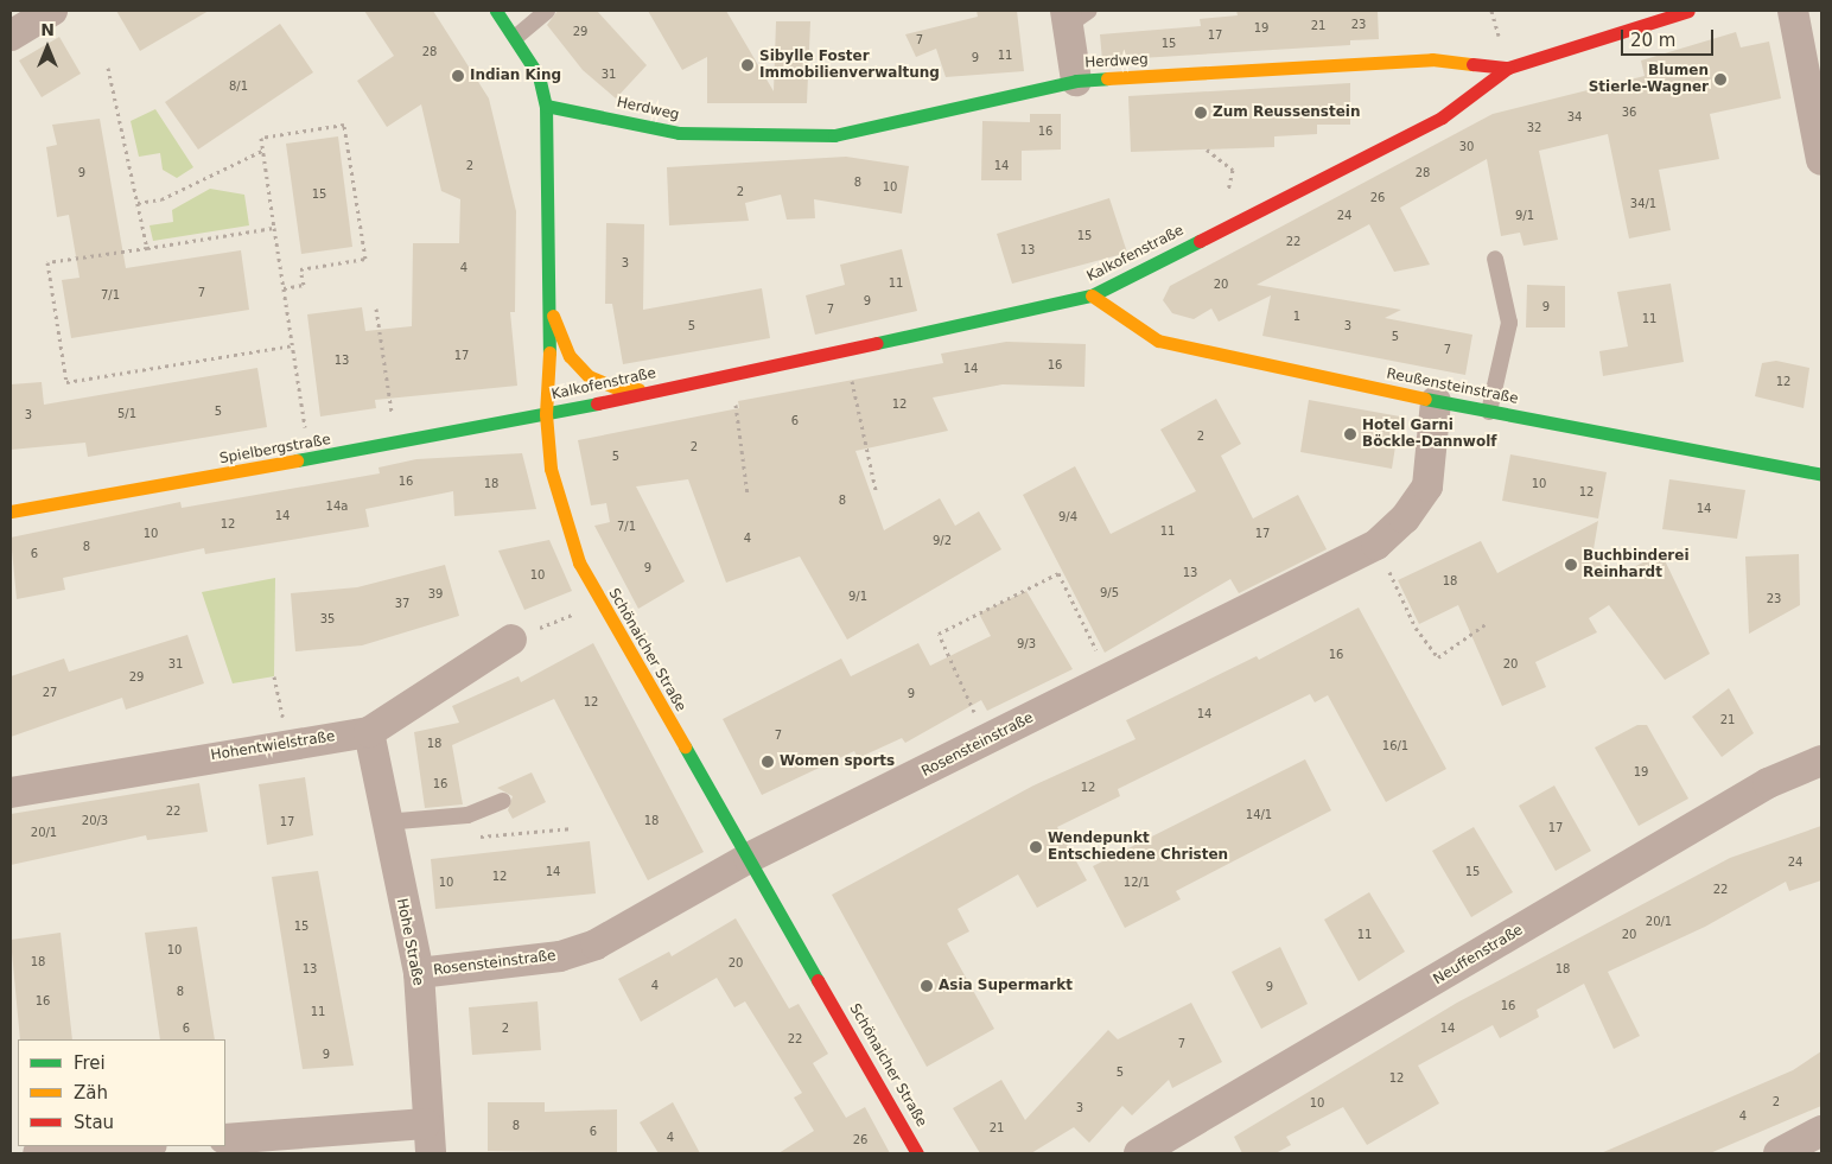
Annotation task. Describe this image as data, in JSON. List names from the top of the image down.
{
  "streets": {
    "street": [
      "Herdweg",
      "Kalkofenstraße",
      "Reußensteinstraße",
      "Spielbergstraße",
      "Schönaicher Straße",
      "Rosensteinstraße",
      "Hohentwielstraße",
      "Hohe Straße",
      "Neuffenstraße"
    ]
  },
  "crossings": [
    ["Herdweg", "Kalkofenstraße"],
    ["Herdweg", "Schönaicher Straße"],
    ["Kalkofenstraße", "Reußensteinstraße"],
    ["Kalkofenstraße", "Spielbergstraße"],
    ["Kalkofenstraße", "Schönaicher Straße"],
    ["Reußensteinstraße", "Rosensteinstraße"],
    ["Spielbergstraße", "Schönaicher Straße"],
    ["Schönaicher Straße", "Rosensteinstraße"],
    ["Rosensteinstraße", "Hohe Straße"],
    ["Hohentwielstraße", "Hohe Straße"]
  ],
  "places": [
    "Sibylle Foster Immobilienverwaltung",
    "Indian King",
    "Blumen Stierle-Wagner",
    "Zum Reussenstein",
    "Hotel Garni Böckle-Dannwolf",
    "Buchbinderei Reinhardt",
    "Women sports",
    "Wendepunkt Entschiedene Christen",
    "Asia Supermarkt"
  ],
  "house_numbers": [
    "23",
    "21",
    "19",
    "29",
    "17",
    "7",
    "15",
    "28",
    "11",
    "9",
    "31",
    "8/1",
    "36",
    "34",
    "32",
    "16",
    "30",
    "2",
    "14",
    "9",
    "28",
    "8",
    "10",
    "2",
    "15",
    "26",
    "34/1",
    "24",
    "9/1",
    "15",
    "22",
    "13",
    "3",
    "4",
    "11",
    "20",
    "7",
    "7/1",
    "9",
    "9",
    "7",
    "1",
    "11",
    "5",
    "3",
    "5",
    "7",
    "17",
    "13",
    "16",
    "14",
    "12",
    "12",
    "5",
    "5/1",
    "3",
    "6",
    "2",
    "2",
    "5",
    "16",
    "18",
    "10",
    "12",
    "8",
    "14a",
    "14",
    "14",
    "9/4",
    "12",
    "7/1",
    "11",
    "10",
    "17",
    "4",
    "9/2",
    "8",
    "6",
    "9",
    "13",
    "10",
    "18",
    "9/5",
    "39",
    "9/1",
    "23",
    "37",
    "35",
    "9/3",
    "16",
    "31",
    "20",
    "29",
    "27",
    "9",
    "12",
    "14",
    "21",
    "7",
    "18",
    "16/1",
    "19",
    "16",
    "12",
    "22",
    "14/1",
    "20/3",
    "18",
    "17",
    "17",
    "20/1",
    "24",
    "14",
    "15",
    "12",
    "10",
    "12/1",
    "22",
    "20/1",
    "15",
    "11",
    "20",
    "10",
    "18",
    "20",
    "13",
    "18",
    "4",
    "9",
    "8",
    "16",
    "16",
    "11",
    "6",
    "2",
    "14",
    "22",
    "7",
    "9",
    "5",
    "12",
    "2",
    "10",
    "3",
    "4",
    "8",
    "21",
    "6",
    "4",
    "26"
  ],
  "legend": ["Frei", "Zäh", "Stau"],
  "scale_bar": "20 m",
  "north": "top"
}
